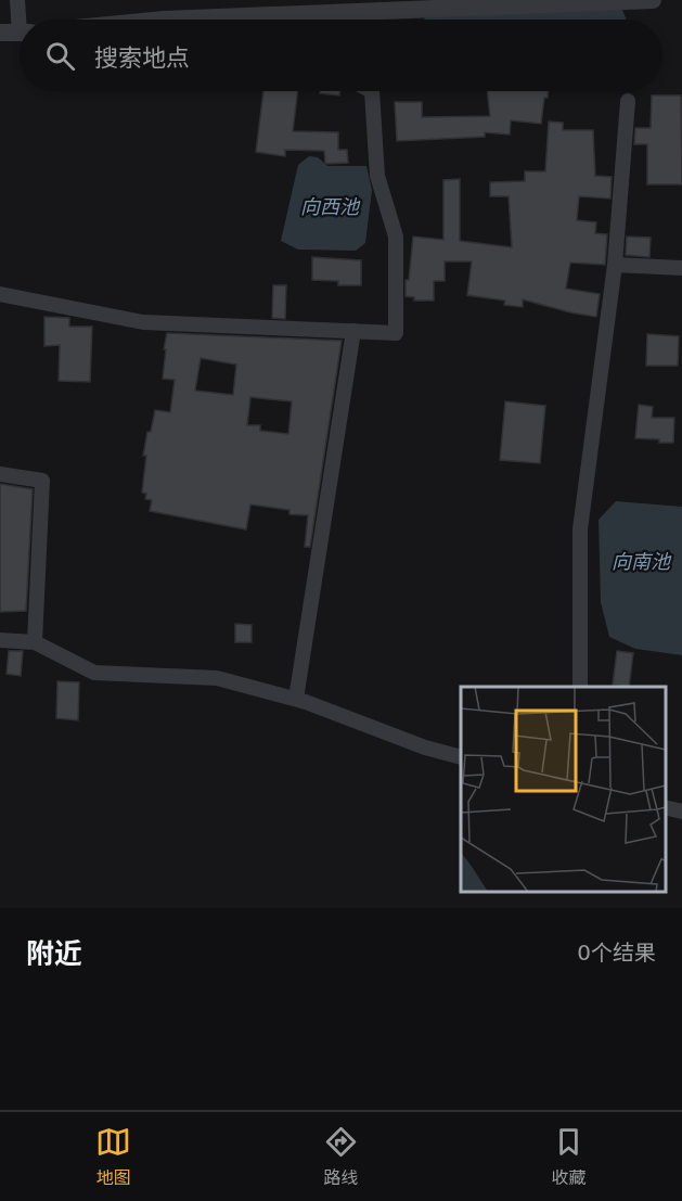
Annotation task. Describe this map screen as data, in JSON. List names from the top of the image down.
{
  "water": ["向西池", "向南池"],
  "page": {
    "search": "搜索地点",
    "heading": ["附近", "0个结果"],
    "nav": ["地图", "路线", "收藏"]
  }
}
